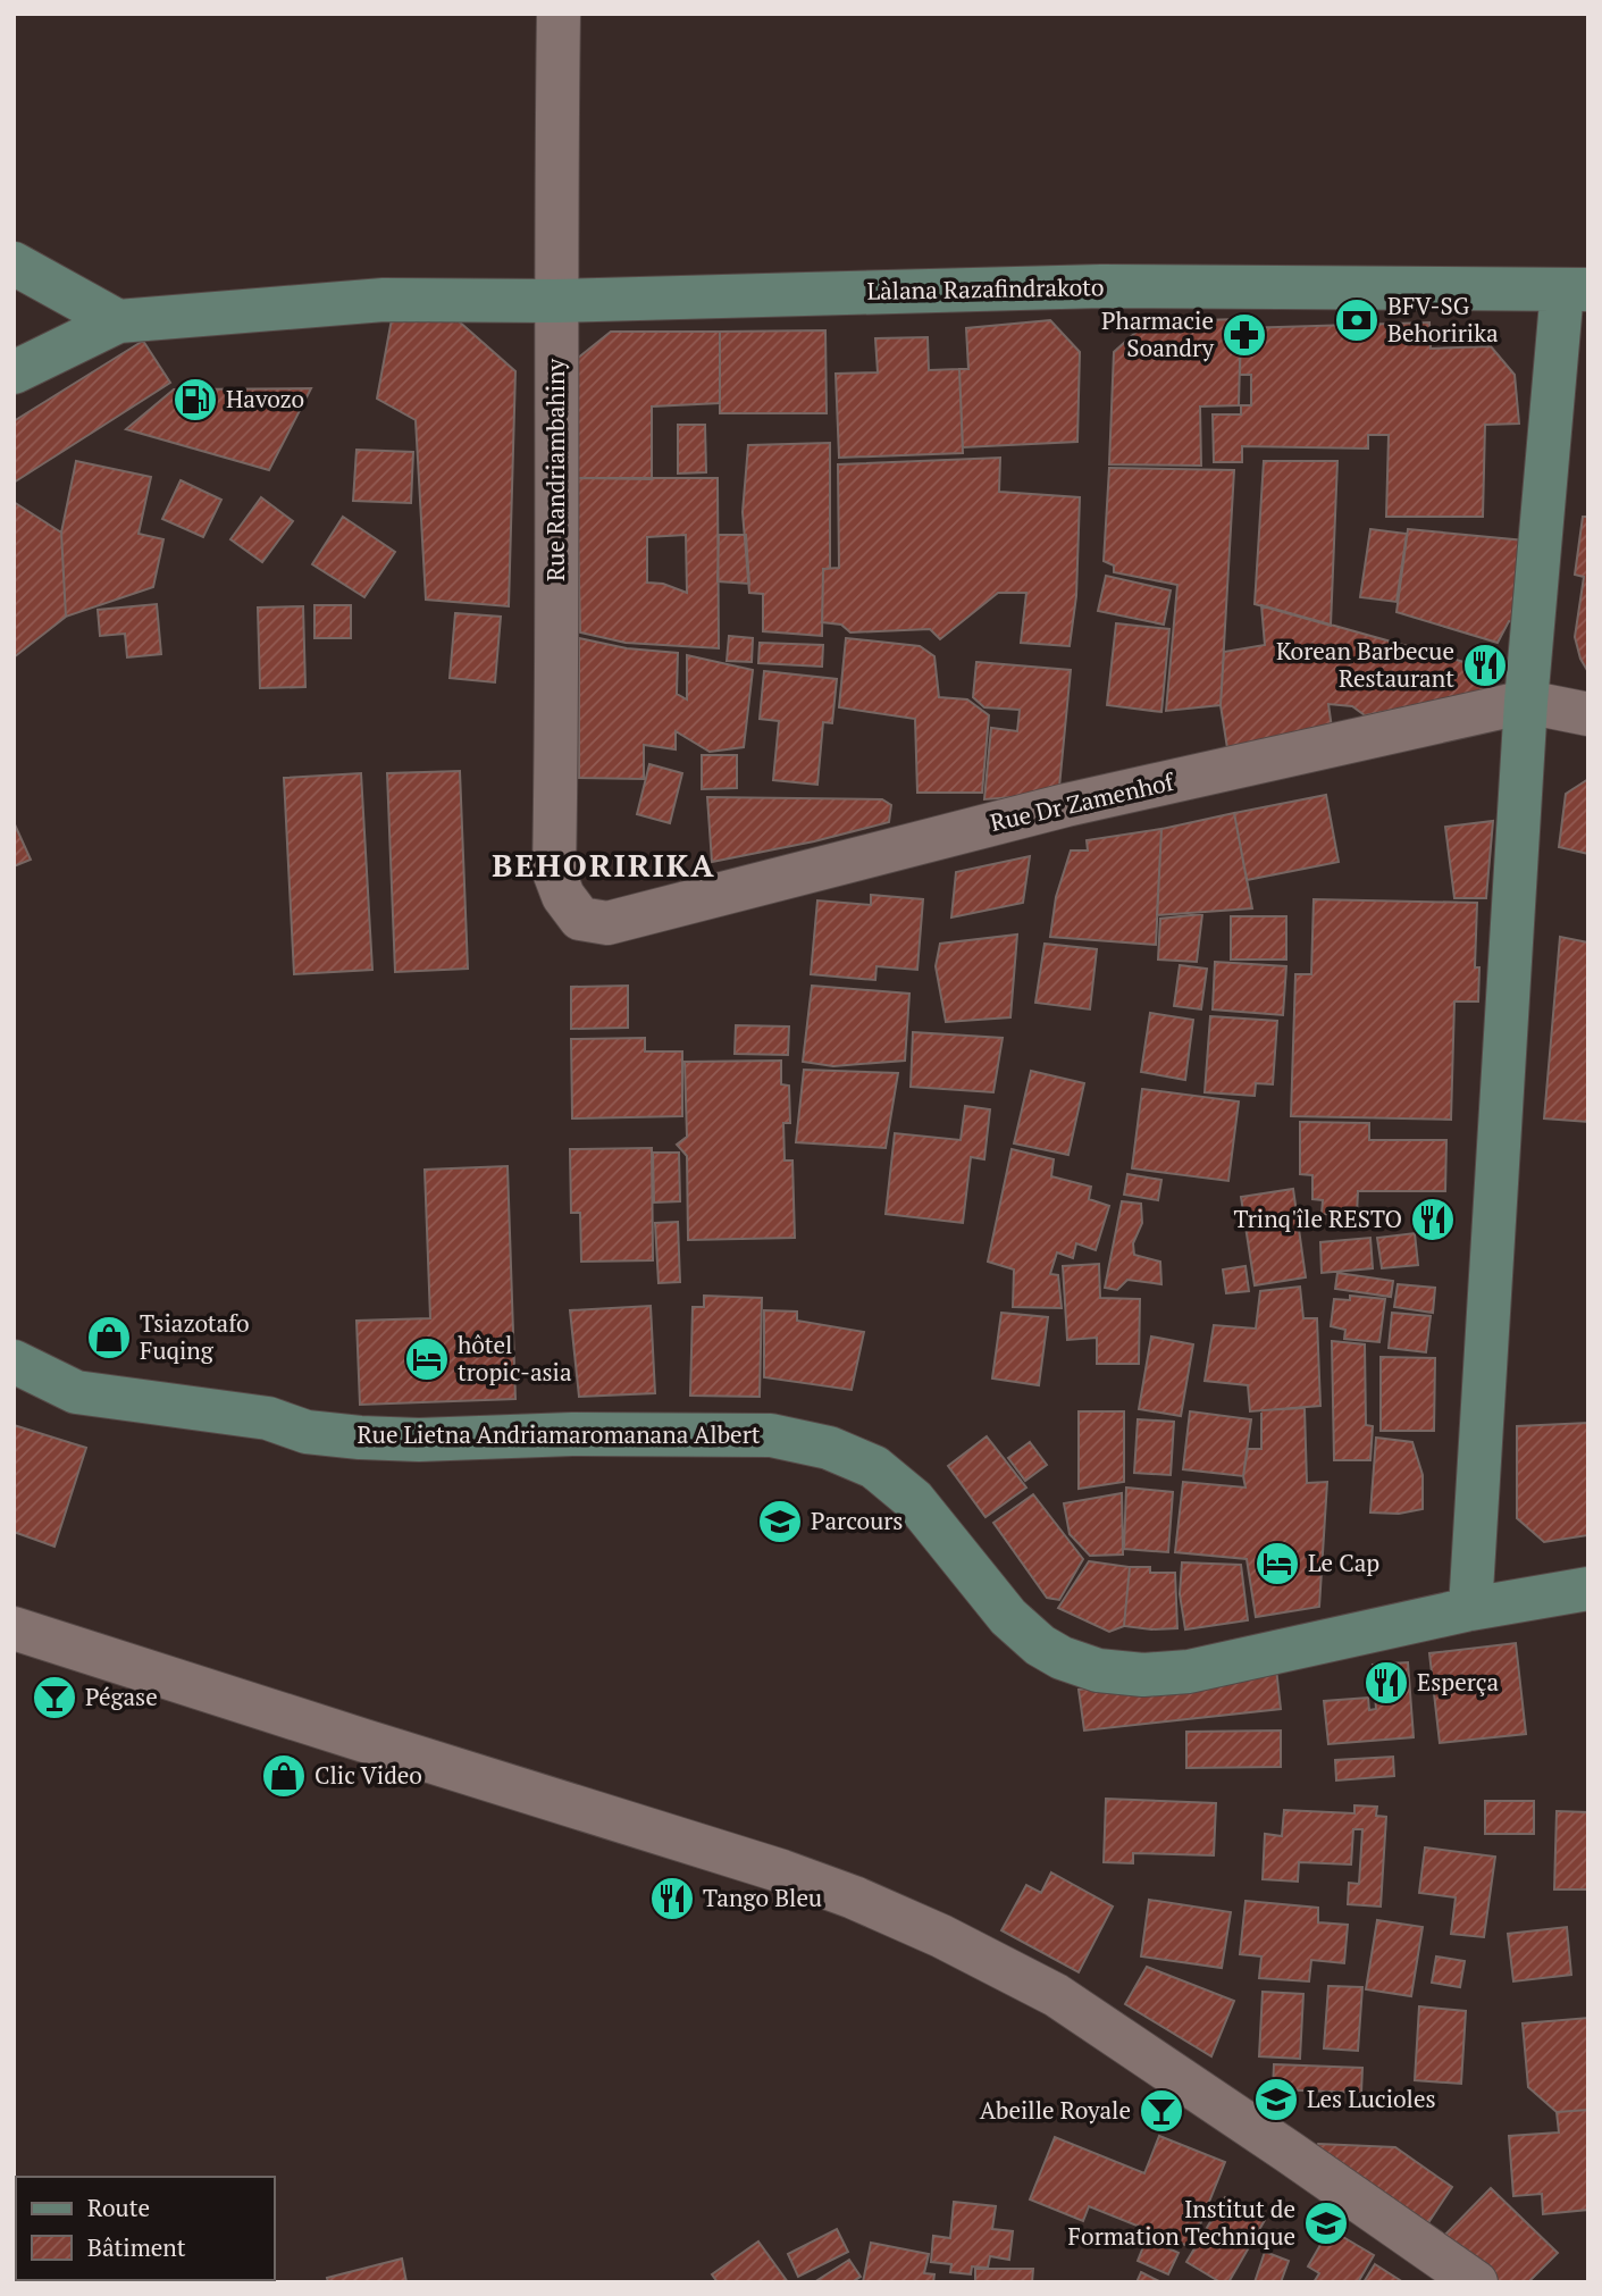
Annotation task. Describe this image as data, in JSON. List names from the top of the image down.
{
  "streets": {
    "street": [
      "Làlana Razafindrakoto",
      "Rue Randriambahiny",
      "Rue Dr Zamenhof",
      "Rue Lietna Andriamaromanana Albert"
    ]
  },
  "crossings": [
    ["Làlana Razafindrakoto", "Rue Randriambahiny"],
    ["Rue Randriambahiny", "Rue Dr Zamenhof"]
  ],
  "districts": ["BEHORIRIKA"],
  "places": {
    "bank": ["BFV-SG Behoririka"],
    "pharmacy": ["Pharmacie Soandry"],
    "fuel station": ["Havozo"],
    "restaurant": [
      "Korean Barbecue Restaurant",
      "Trinq'île RESTO",
      "Esperça",
      "Tango Bleu"
    ],
    "shop": ["Tsiazotafo Fuqing", "Clic Video"],
    "hotel": ["hôtel tropic-asia", "Le Cap"],
    "school or university": ["Parcours", "Les Lucioles", "Institut de Formation Technique"],
    "bar": ["Pégase", "Abeille Royale"]
  },
  "legend": ["Route", "Bâtiment"]
}
